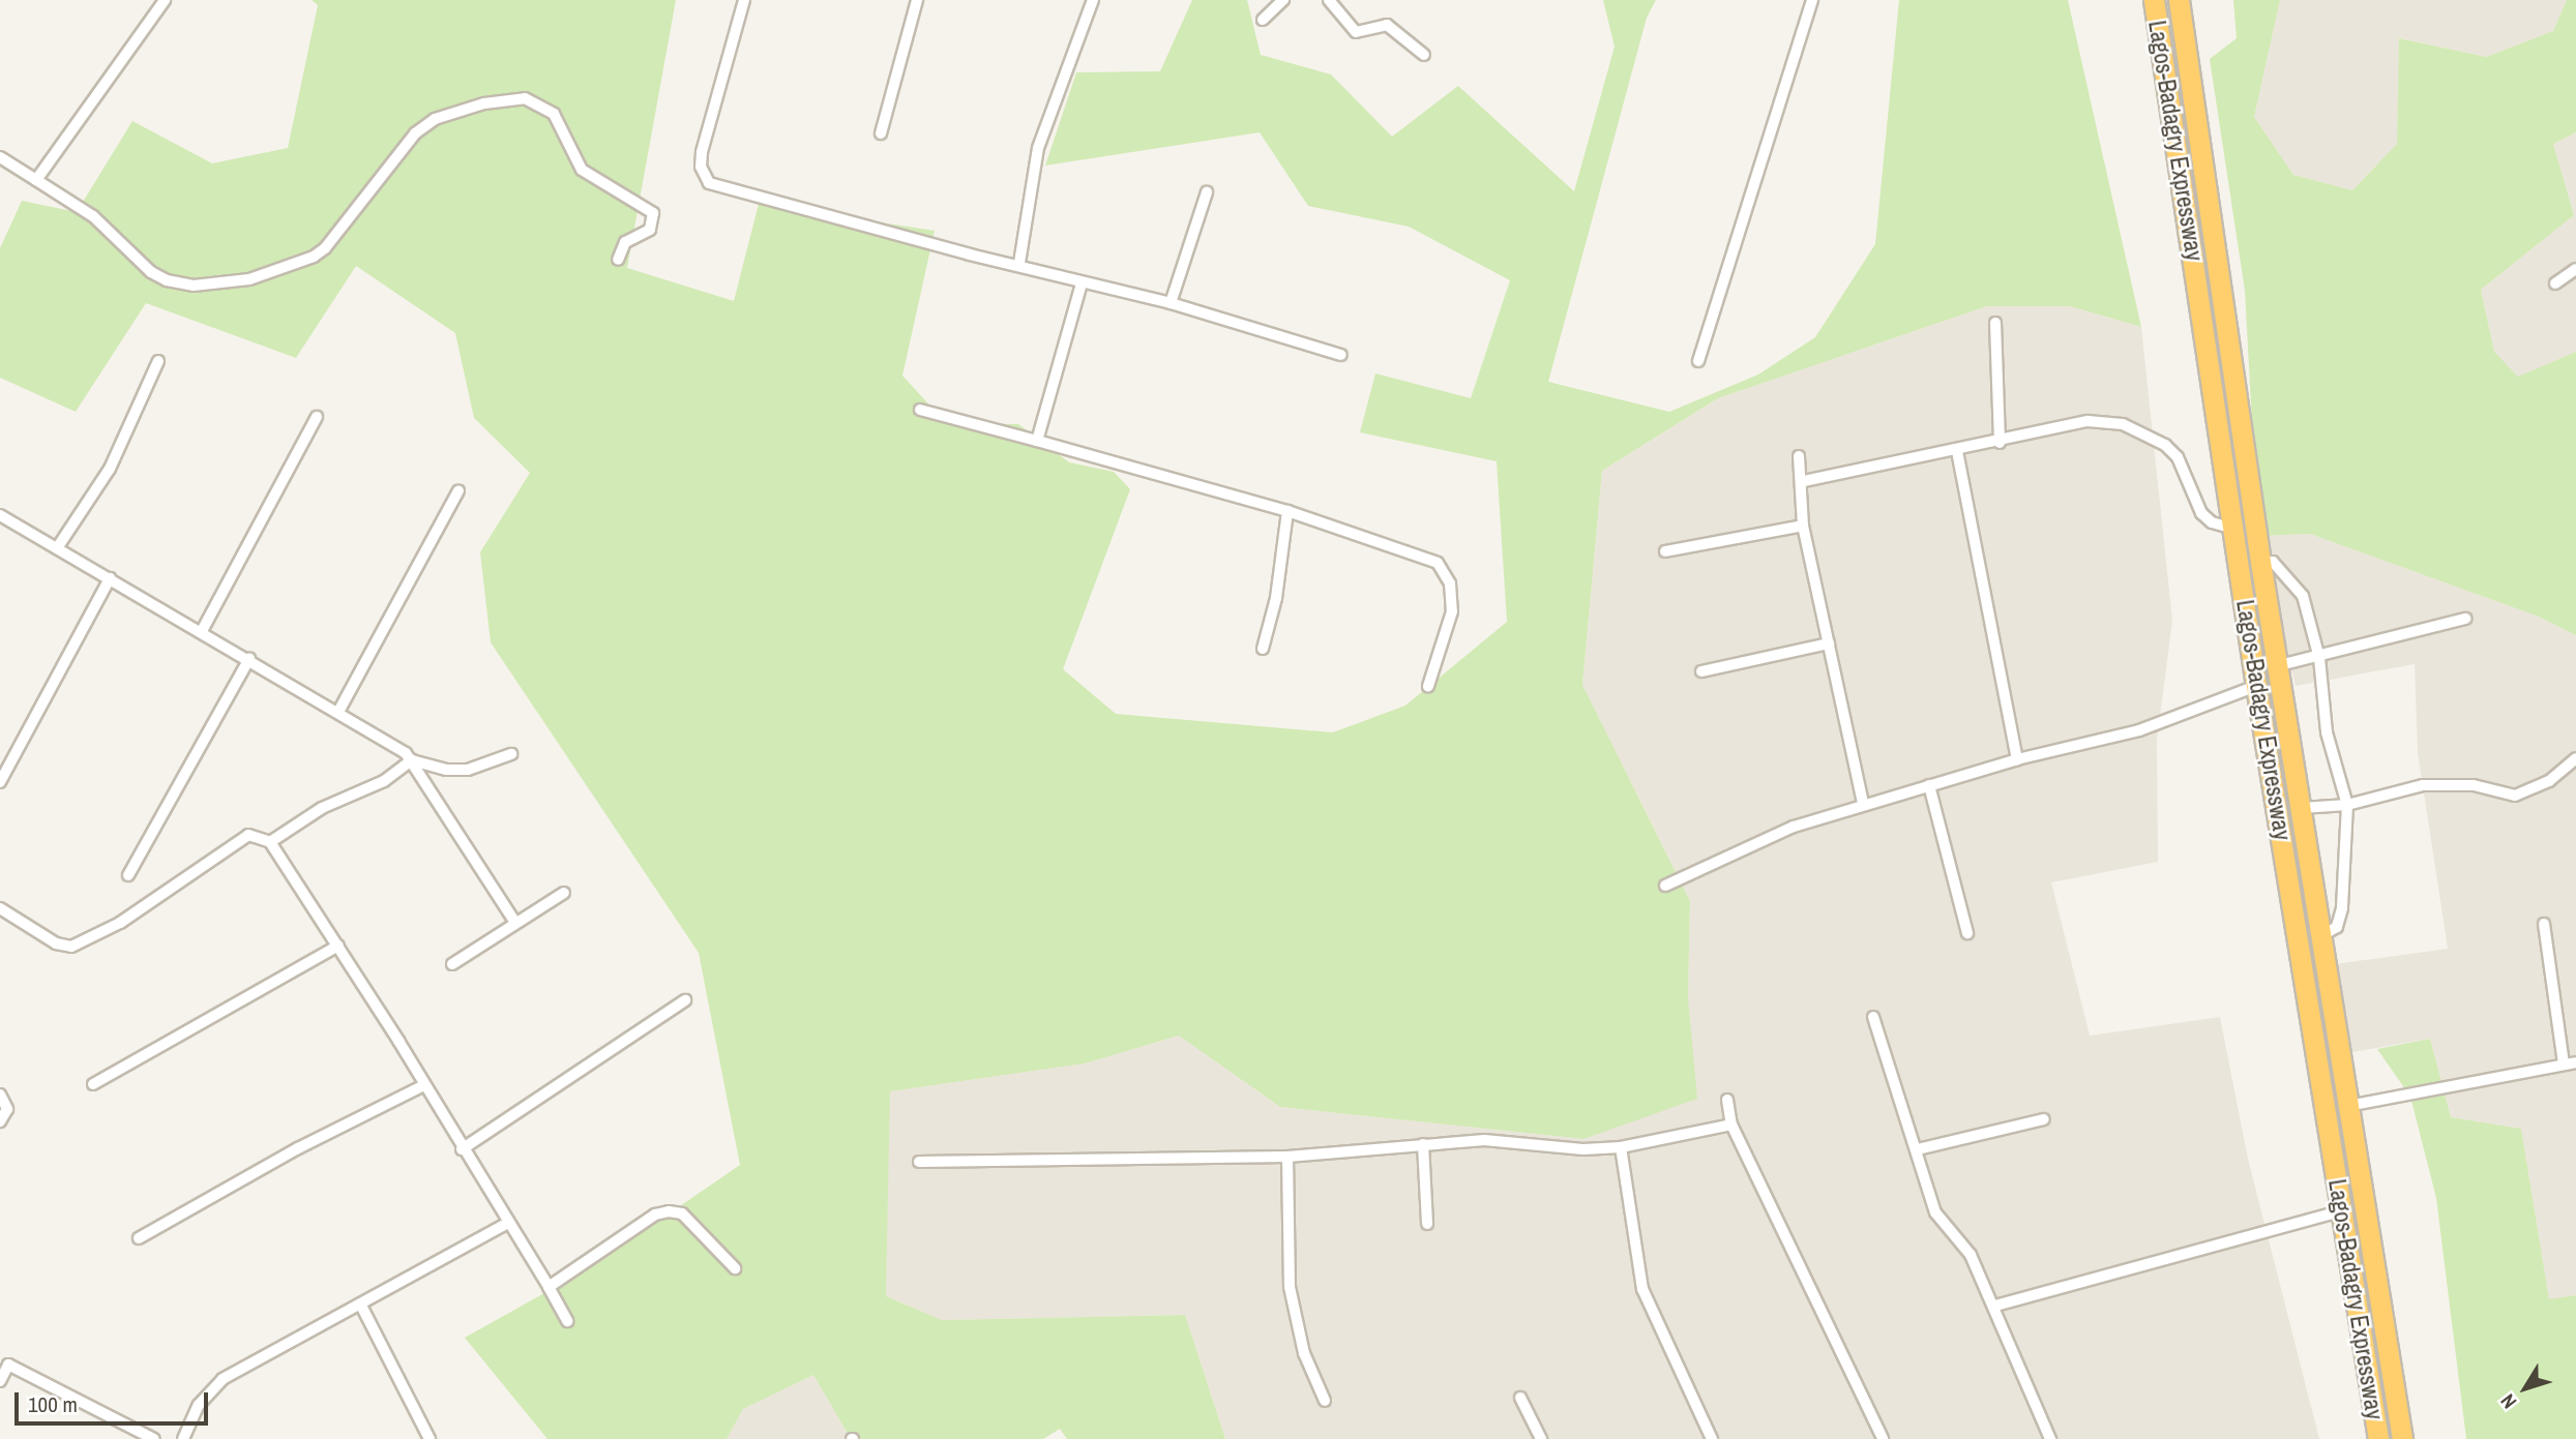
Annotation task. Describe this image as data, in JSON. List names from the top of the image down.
{
  "streets": {
    "highway": ["Lagos-Badagry Expressway"]
  },
  "scale_bar": "100 m",
  "north": "bottom left"
}
